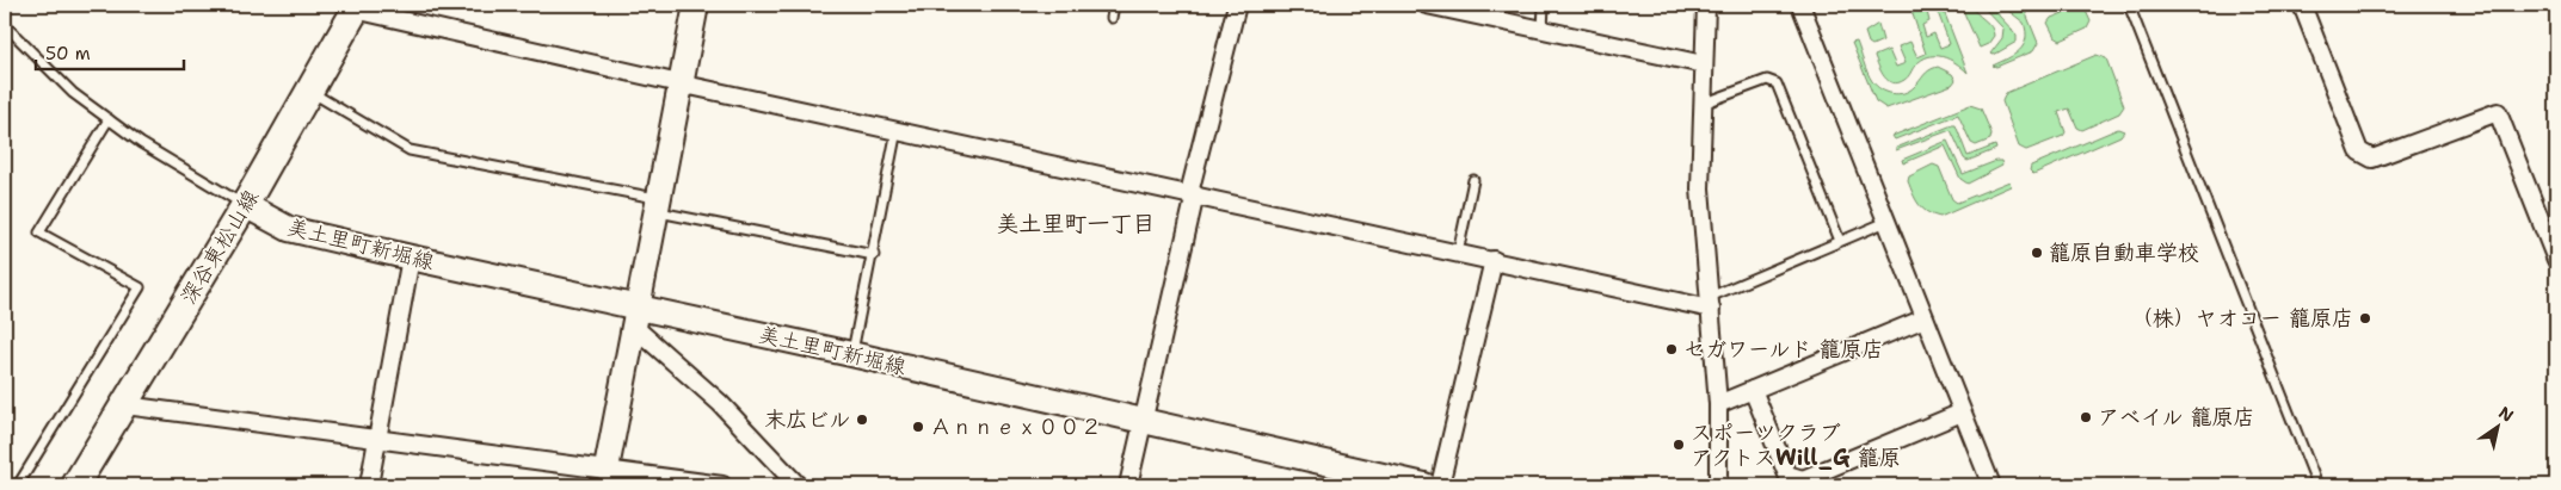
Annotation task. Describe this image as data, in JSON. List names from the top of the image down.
{
  "streets": {
    "main road": ["美土里町新堀線", "深谷東松山線"]
  },
  "crossings": [
    ["美土里町新堀線", "深谷東松山線"]
  ],
  "districts": ["美土里町一丁目"],
  "places": [
    "籠原自動車学校",
    "（株）ヤオコー 籠原店",
    "セガワールド 籠原店",
    "アベイル 籠原店",
    "末広ビル",
    "Ａｎｎｅｘ００２",
    "スポーツクラブ アクトスWill_G 籠原"
  ],
  "scale_bar": "50 m",
  "north": "top right"
}
